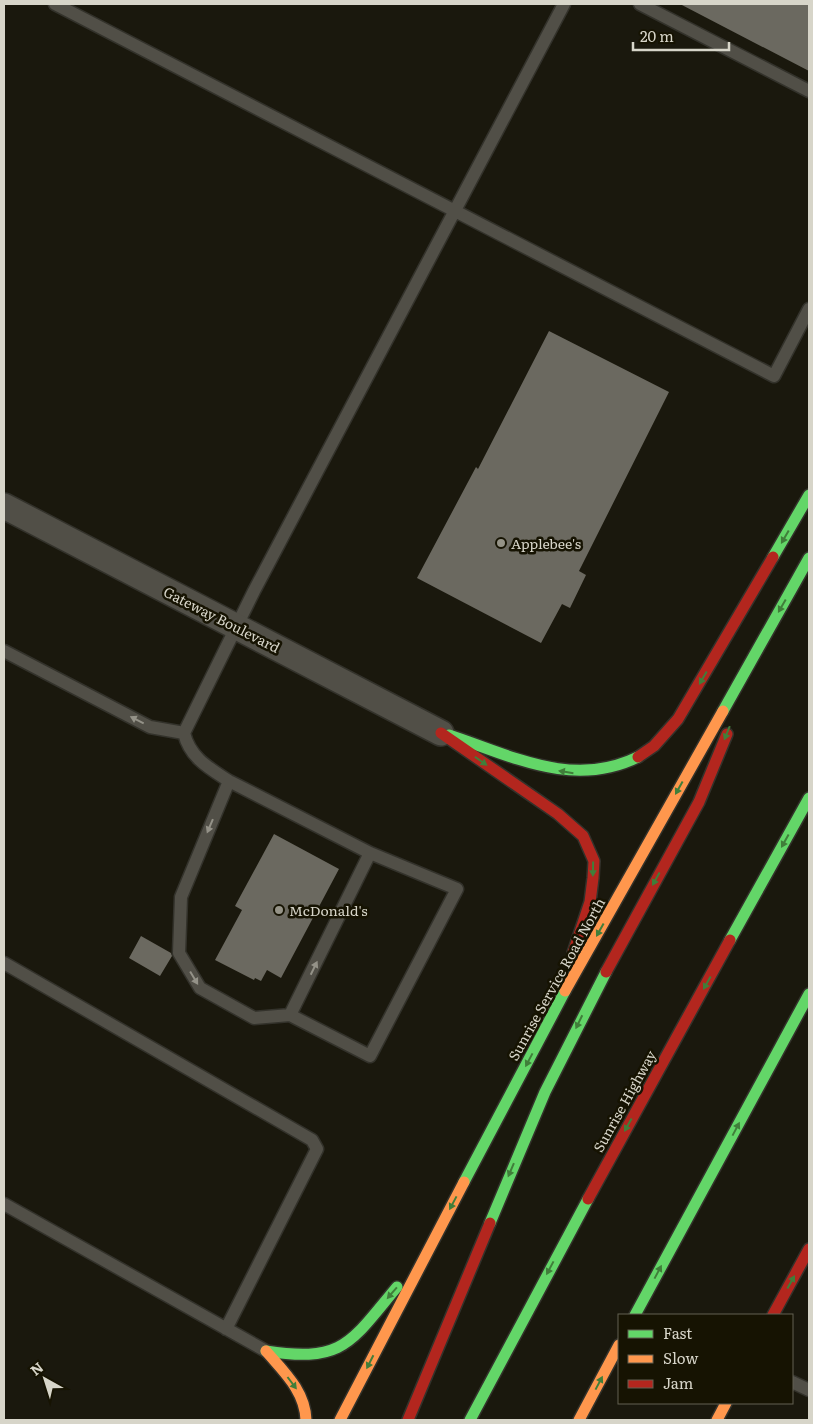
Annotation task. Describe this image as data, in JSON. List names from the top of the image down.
{
  "streets": {
    "main road": ["Sunrise Service Road North", "Sunrise Highway"],
    "street": ["Gateway Boulevard"]
  },
  "places": ["Applebee's", "McDonald's"],
  "legend": ["Fast", "Slow", "Jam"],
  "scale_bar": "20 m",
  "north": "top left"
}
